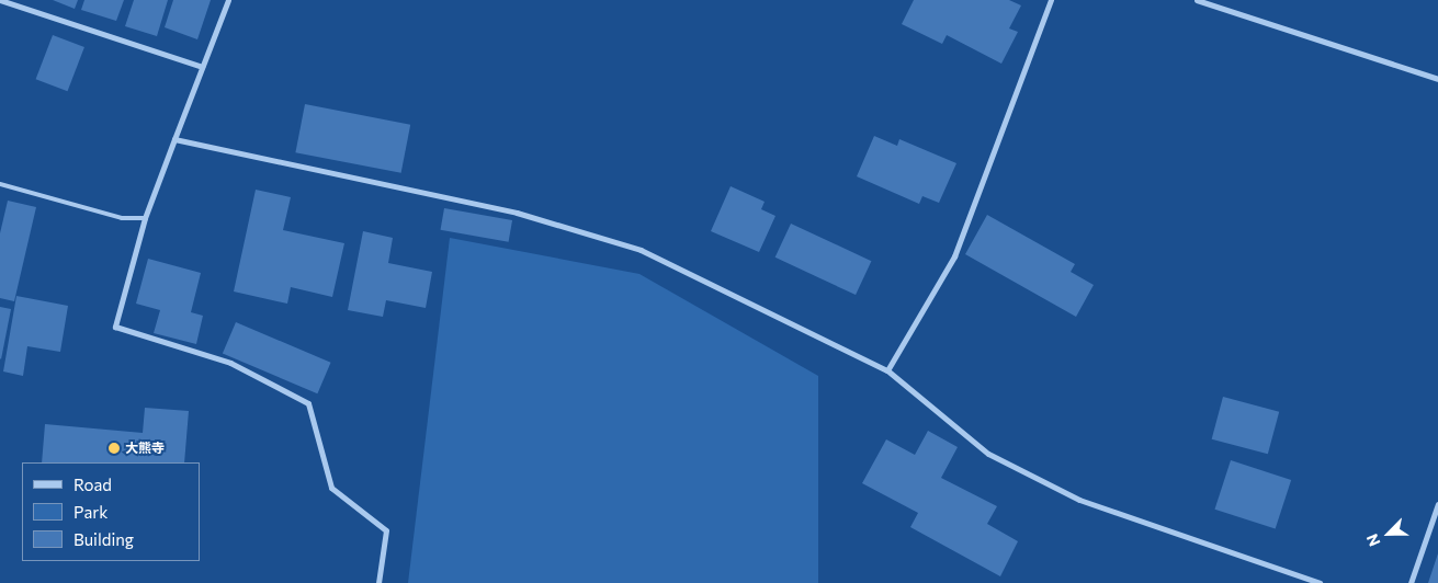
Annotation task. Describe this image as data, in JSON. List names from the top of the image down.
{
  "places": ["大熊寺"],
  "legend": ["Road", "Park", "Building"],
  "north": "bottom left"
}
